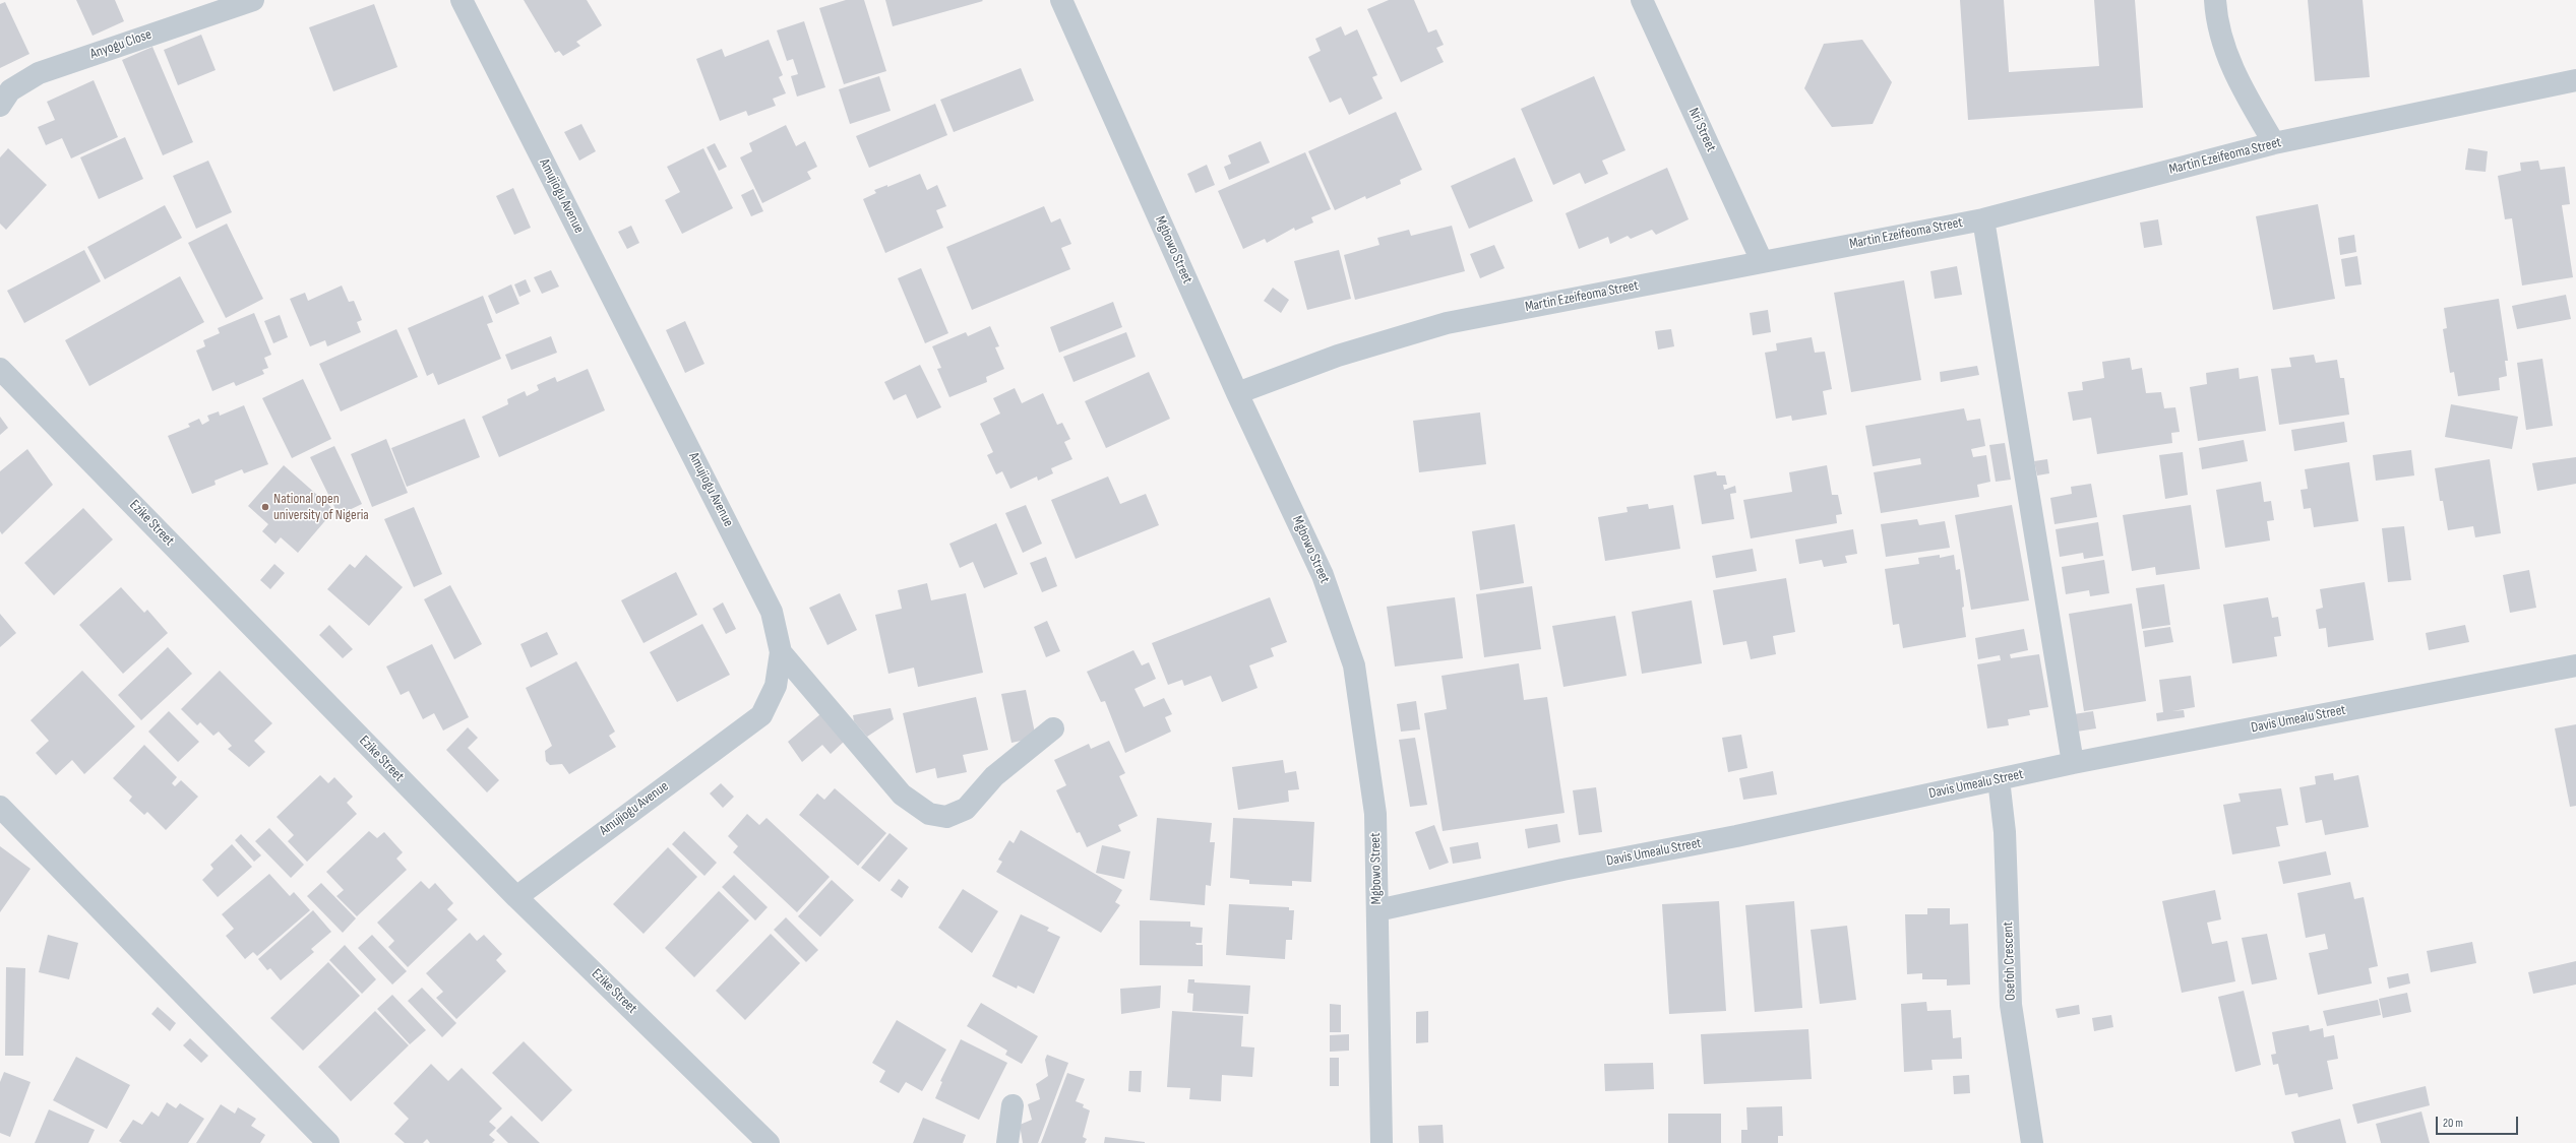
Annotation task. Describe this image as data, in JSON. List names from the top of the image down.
{
  "streets": {
    "street": [
      "Anyogu Close",
      "Nri Street",
      "Martin Ezeifeoma Street",
      "Amujiogu Avenue",
      "Mgbowo Street",
      "Ezike Street",
      "Davis Umealu Street",
      "Osefoh Crescent"
    ]
  },
  "crossings": [
    ["Nri Street", "Martin Ezeifeoma Street"],
    ["Martin Ezeifeoma Street", "Mgbowo Street"],
    ["Amujiogu Avenue", "Ezike Street"],
    ["Mgbowo Street", "Davis Umealu Street"],
    ["Davis Umealu Street", "Osefoh Crescent"]
  ],
  "places": ["National open university of Nigeria"],
  "scale_bar": "20 m"
}
